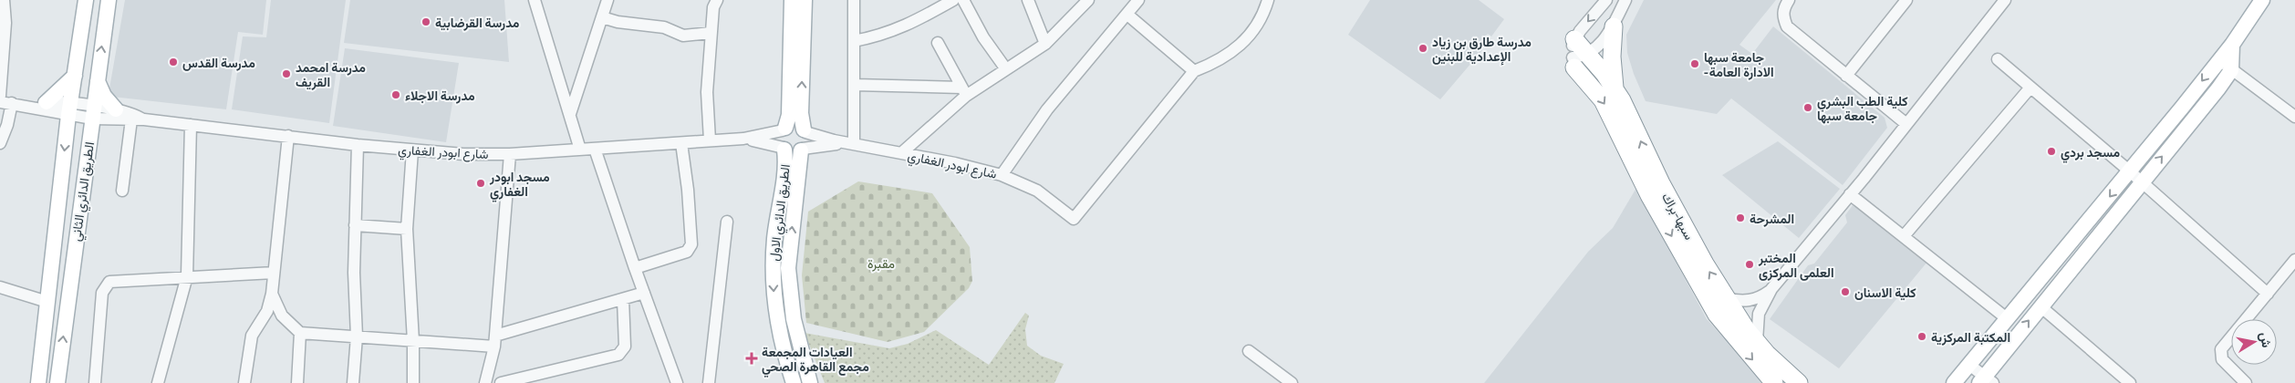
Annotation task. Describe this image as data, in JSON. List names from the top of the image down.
{
  "streets": {
    "highway": ["سبها-براك"],
    "main road": ["الطريق الدائري الثاني", "الطريق الدائري الاول"],
    "street": ["شارع ابودر الغفاري"]
  },
  "crossings": [
    ["شارع ابودر الغفاري", "الطريق الدائري الثاني"],
    ["شارع ابودر الغفاري", "الطريق الدائري الاول"]
  ],
  "parks": ["مقبرة"],
  "places": {
    "other": [
      "مدرسة القرضابية",
      "مدرسة طارق بن زياد الإعدادية للبنين",
      "مدرسة القدس",
      "جامعة سبها -الادارة العامة",
      "مدرسة امحمد القريف",
      "مدرسة الاجلاء",
      "كلية الطب البشري جامعة سبها",
      "مسجد بردي",
      "مسجد ابودر الغفاري",
      "المشرحة",
      "المختبر العلمى المركزى",
      "كلية الاسنان",
      "المكتبة المركزية"
    ],
    "health": ["العيادات المجمعة مجمع القاهرة الصحي"]
  },
  "north": "right"
}
